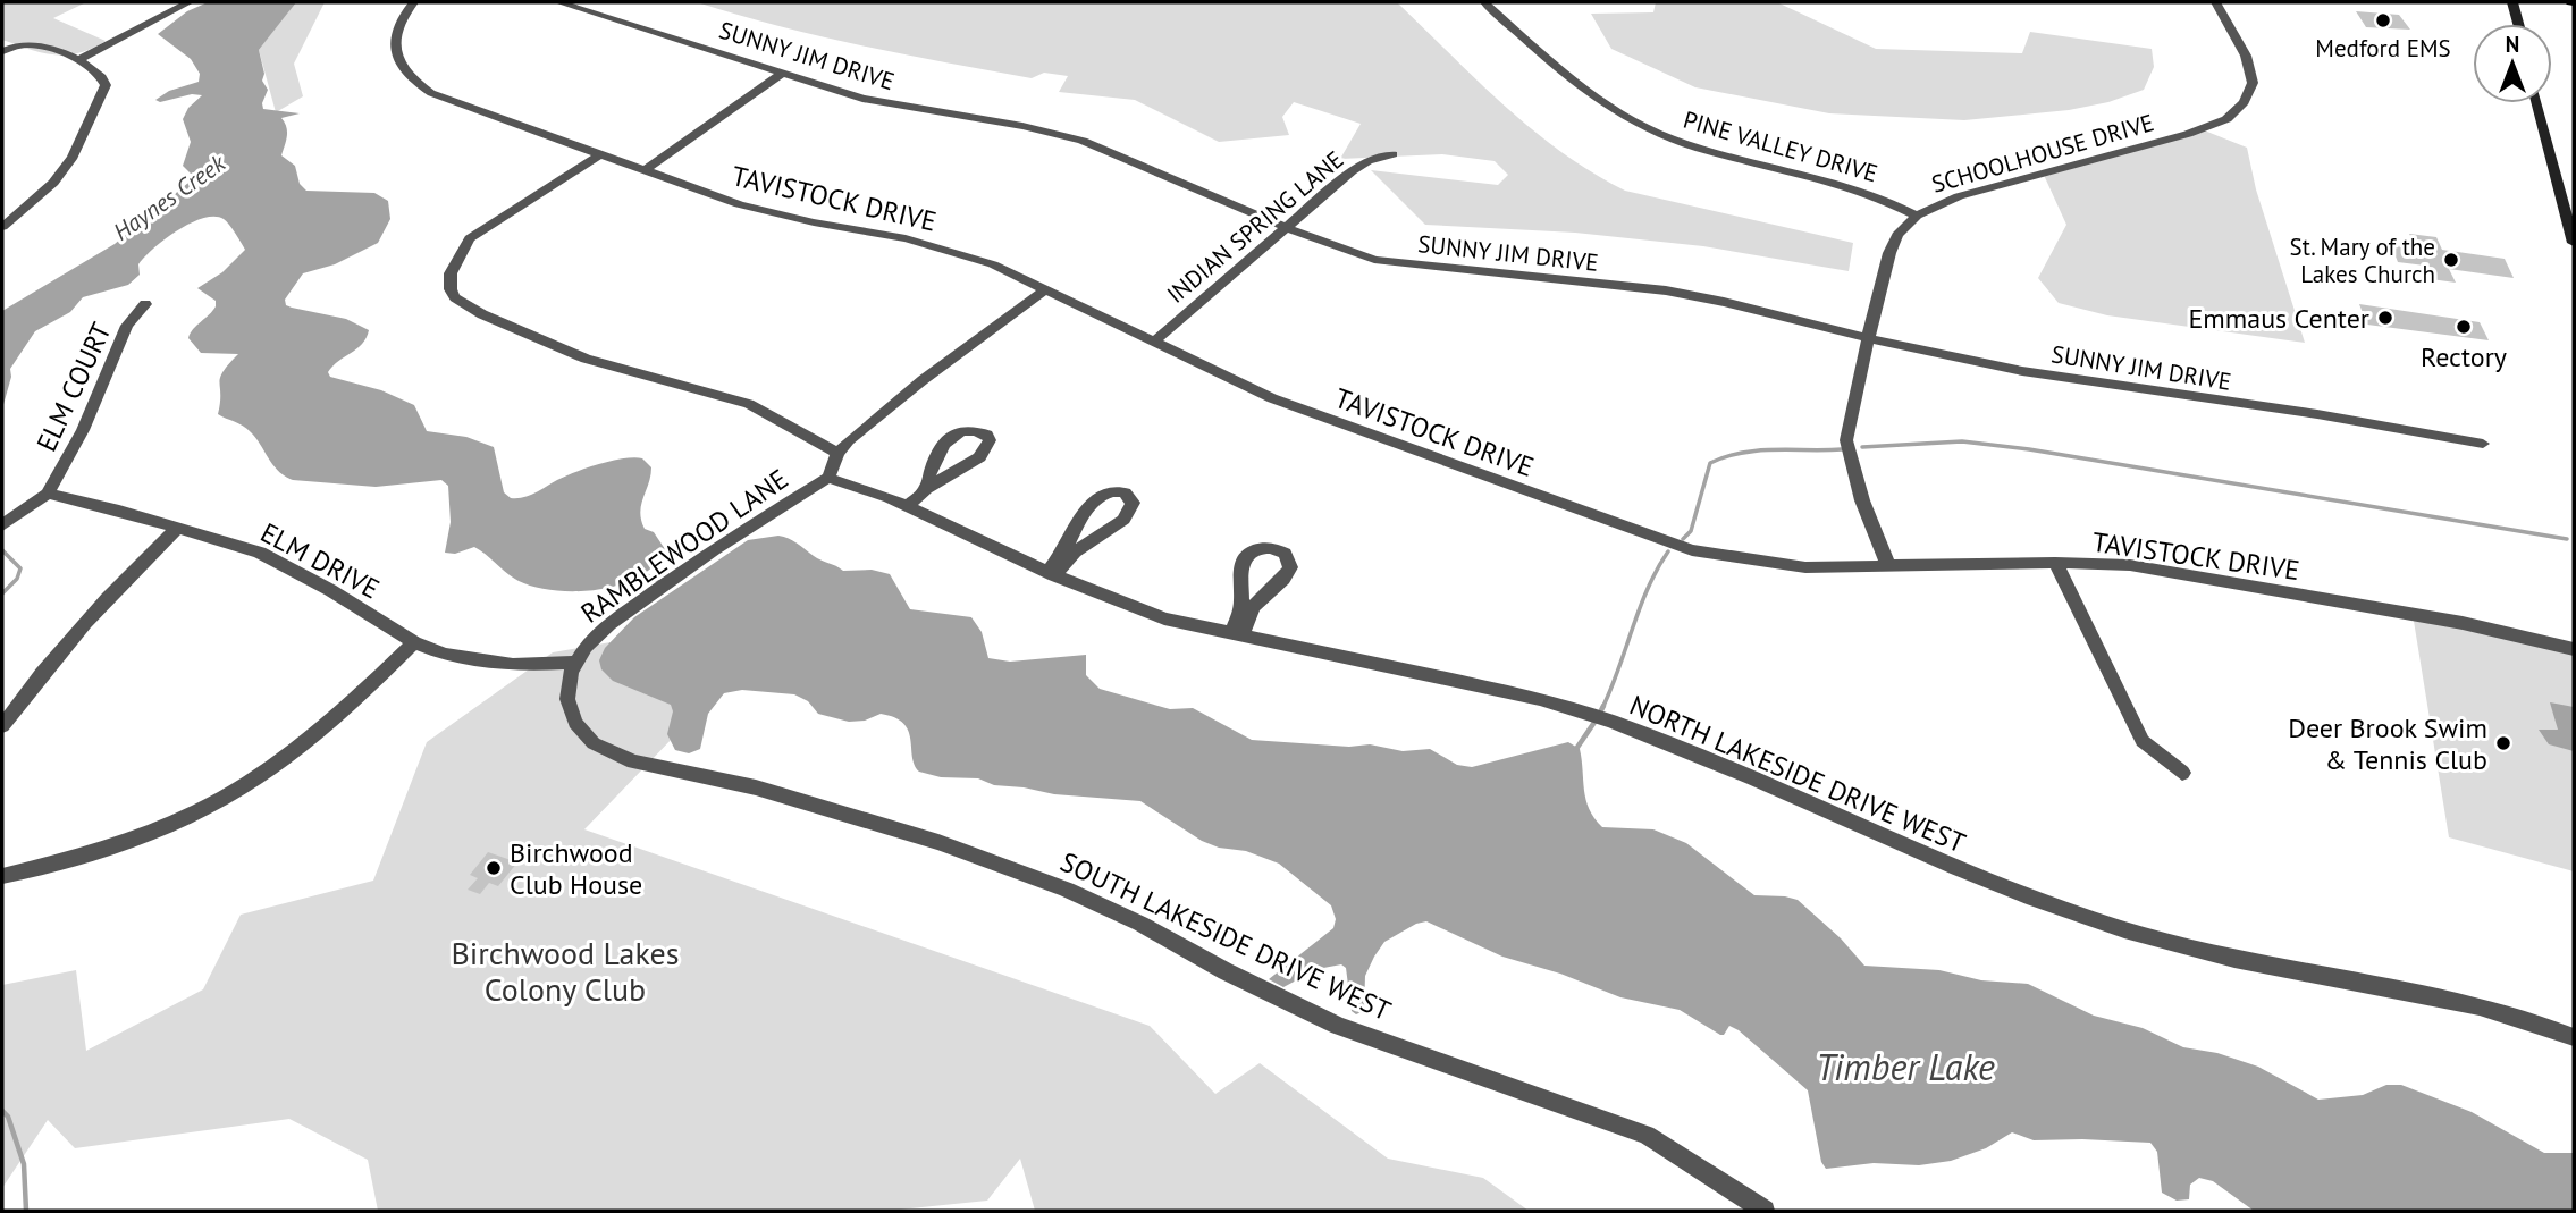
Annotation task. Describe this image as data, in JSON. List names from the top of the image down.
{
  "streets": {
    "street": [
      "SUNNY JIM DRIVE",
      "PINE VALLEY DRIVE",
      "SCHOOLHOUSE DRIVE",
      "TAVISTOCK DRIVE",
      "INDIAN SPRING LANE",
      "ELM COURT",
      "RAMBLEWOOD LANE",
      "ELM DRIVE",
      "NORTH LAKESIDE DRIVE WEST",
      "SOUTH LAKESIDE DRIVE WEST"
    ]
  },
  "crossings": [
    ["SUNNY JIM DRIVE", "SCHOOLHOUSE DRIVE"],
    ["SUNNY JIM DRIVE", "INDIAN SPRING LANE"],
    ["PINE VALLEY DRIVE", "SCHOOLHOUSE DRIVE"],
    ["SCHOOLHOUSE DRIVE", "TAVISTOCK DRIVE"],
    ["TAVISTOCK DRIVE", "INDIAN SPRING LANE"],
    ["ELM COURT", "ELM DRIVE"],
    ["RAMBLEWOOD LANE", "ELM DRIVE"],
    ["RAMBLEWOOD LANE", "NORTH LAKESIDE DRIVE WEST"],
    ["RAMBLEWOOD LANE", "SOUTH LAKESIDE DRIVE WEST"],
    ["ELM DRIVE", "SOUTH LAKESIDE DRIVE WEST"]
  ],
  "water": ["Haynes Creek", "Timber Lake"],
  "parks": ["Birchwood Lakes Colony Club"],
  "places": [
    "Medford EMS",
    "St. Mary of the Lakes Church",
    "Emmaus Center",
    "Rectory",
    "Deer Brook Swim & Tennis Club",
    "Birchwood Club House"
  ],
  "north": "top"
}
